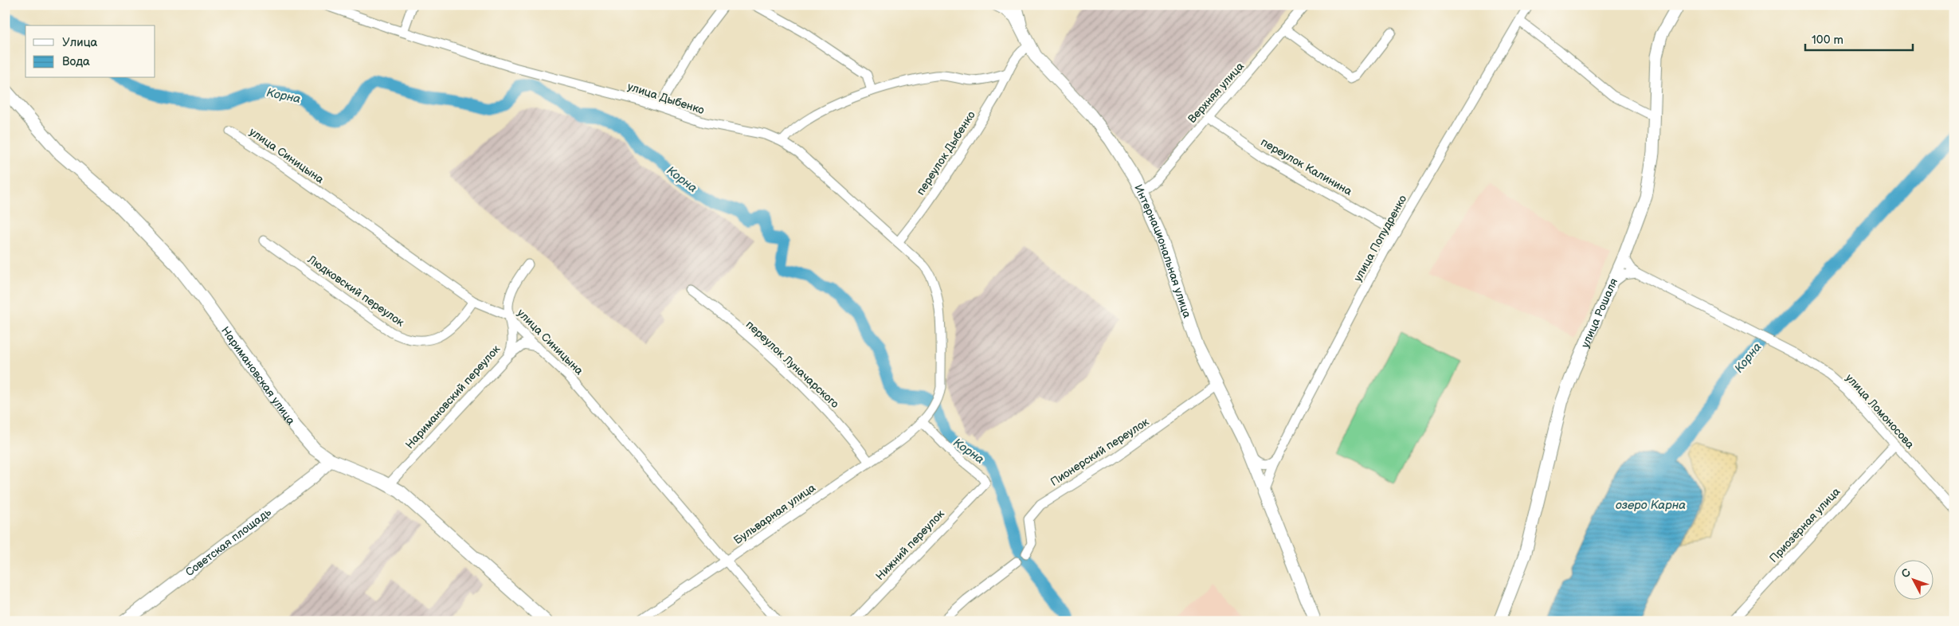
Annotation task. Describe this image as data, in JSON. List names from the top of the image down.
{
  "streets": {
    "main road": ["Наримановская улица"],
    "street": [
      "Верхняя улица",
      "улица Дыбенко",
      "переулок Дыбенко",
      "улица Синицына",
      "переулок Калинина",
      "улица Попудренко",
      "Интернациональная улица",
      "Людковский переулок",
      "улица Рошаля",
      "переулок Луначарского",
      "Наримановский переулок",
      "улица Ломоносова",
      "Пионерский переулок",
      "Бульварная улица",
      "Приозёрная улица",
      "Советская площадь",
      "Нижний переулок"
    ]
  },
  "crossings": [
    ["Верхняя улица", "переулок Калинина"],
    ["Верхняя улица", "Интернациональная улица"],
    ["улица Дыбенко", "переулок Дыбенко"],
    ["улица Дыбенко", "Бульварная улица"],
    ["переулок Дыбенко", "Интернациональная улица"],
    ["улица Синицына", "Людковский переулок"],
    ["улица Синицына", "Наримановский переулок"],
    ["улица Синицына", "Бульварная улица"],
    ["переулок Калинина", "улица Попудренко"],
    ["улица Попудренко", "Интернациональная улица"],
    ["Интернациональная улица", "Пионерский переулок"],
    ["переулок Луначарского", "Бульварная улица"],
    ["Наримановская улица", "Наримановский переулок"],
    ["Наримановская улица", "Советская площадь"],
    ["улица Ломоносова", "Приозёрная улица"],
    ["Бульварная улица", "Нижний переулок"]
  ],
  "water": ["Корна", "озеро Карна"],
  "legend": ["Улица", "Вода"],
  "scale_bar": "100 m",
  "north": "top left"
}
